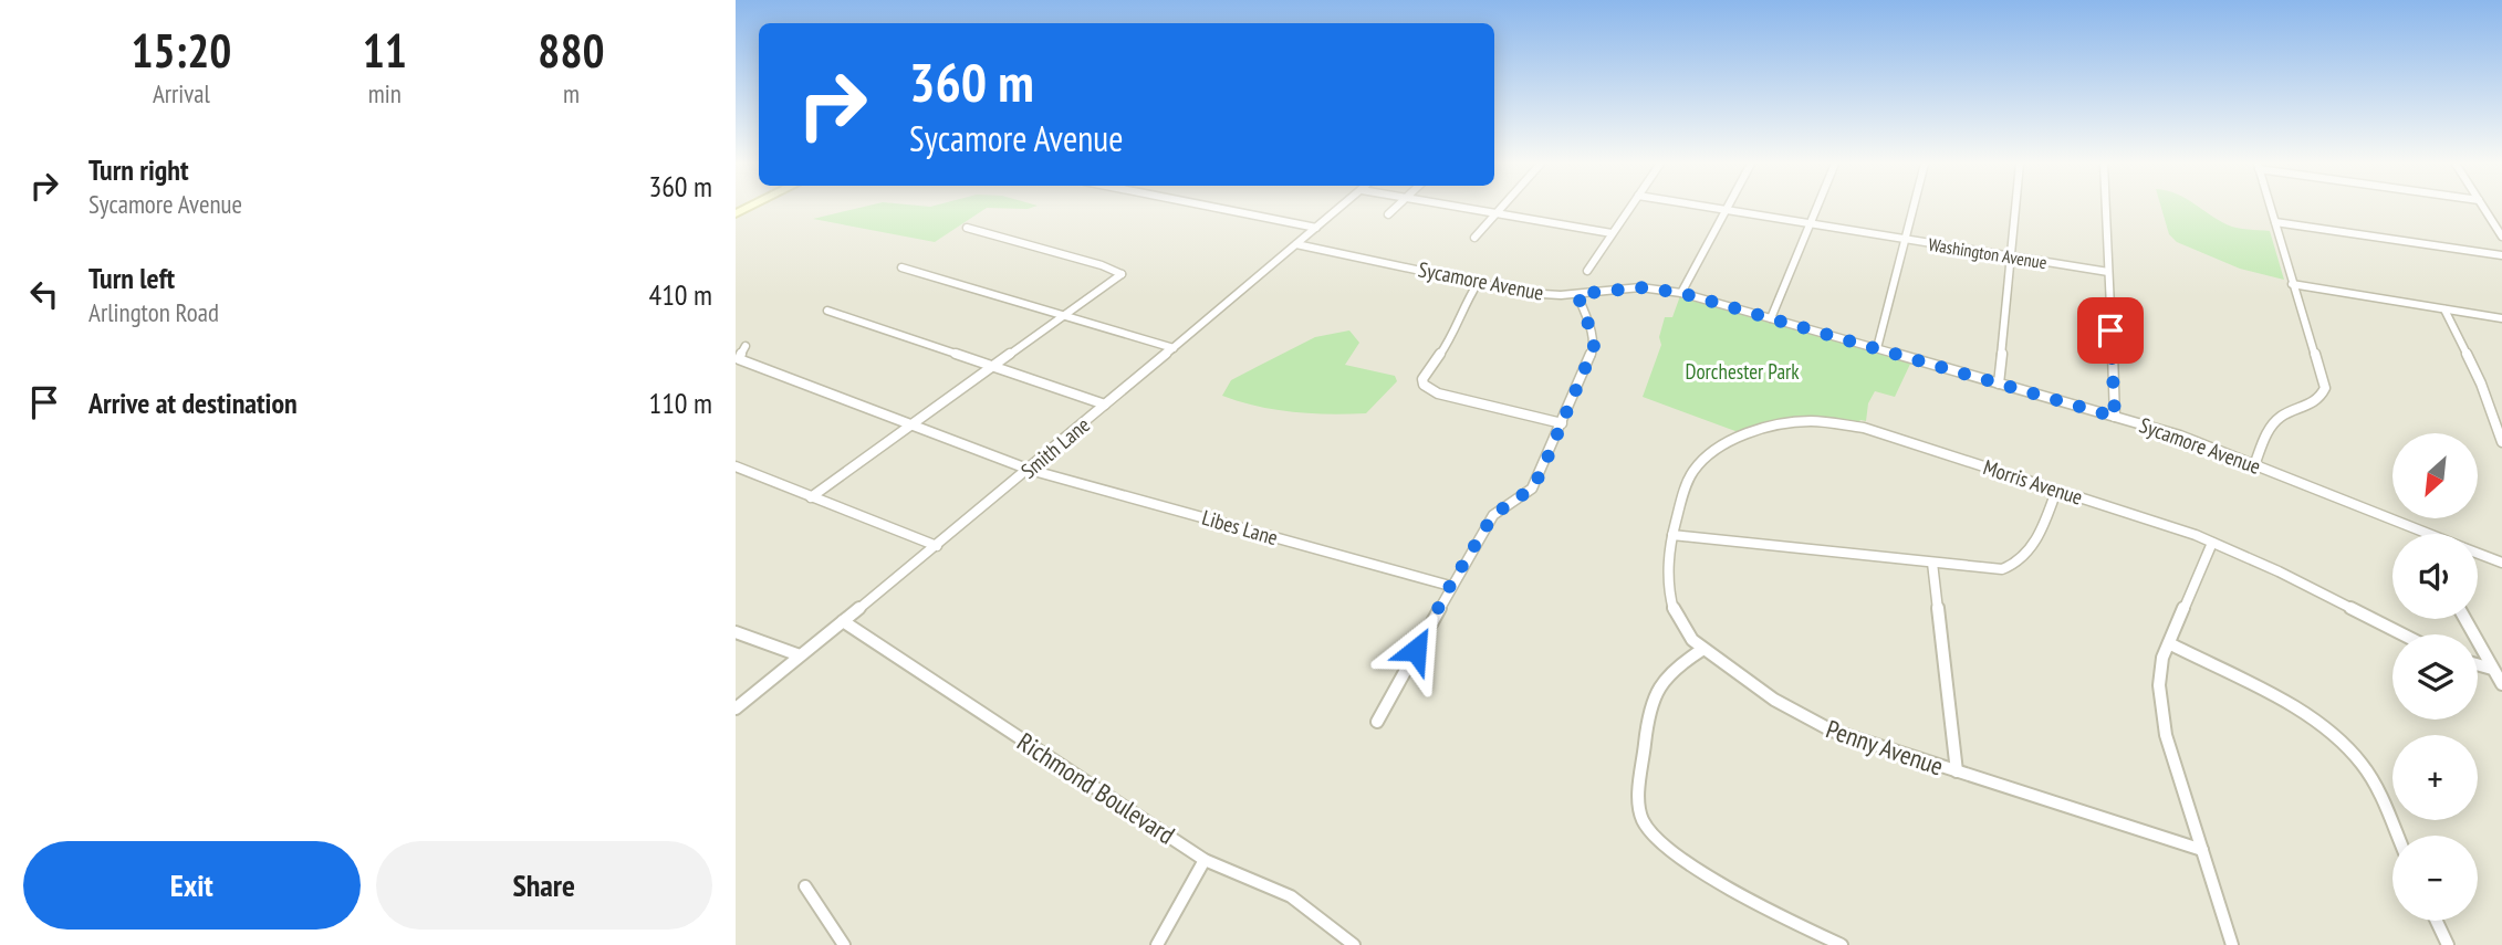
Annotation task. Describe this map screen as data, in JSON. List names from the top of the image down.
{
  "streets": {
    "street": [
      "Washington Avenue",
      "Sycamore Avenue",
      "Smith Lane",
      "Morris Avenue",
      "Libes Lane",
      "Penny Avenue",
      "Richmond Boulevard"
    ]
  },
  "crossings": [
    ["Sycamore Avenue", "Smith Lane"],
    ["Smith Lane", "Libes Lane"],
    ["Smith Lane", "Richmond Boulevard"],
    ["Morris Avenue", "Penny Avenue"]
  ],
  "parks": ["Dorchester Park"],
  "north": "bottom left",
  "page": {
    "eta": [
      "15:20",
      "Arrival",
      "11",
      "min",
      "880",
      "m"
    ],
    "turn": ["360 m", "Sycamore Avenue"],
    "list": [
      {
        "name": "Turn right",
        "note": "Sycamore Avenue",
        "value": "360 m"
      },
      {
        "name": "Turn left",
        "note": "Arlington Road",
        "value": "410 m"
      },
      {
        "name": "Arrive at destination",
        "value": "110 m"
      }
    ],
    "map_buttons": ["+", "−"],
    "buttons": ["Exit", "Share"]
  }
}
